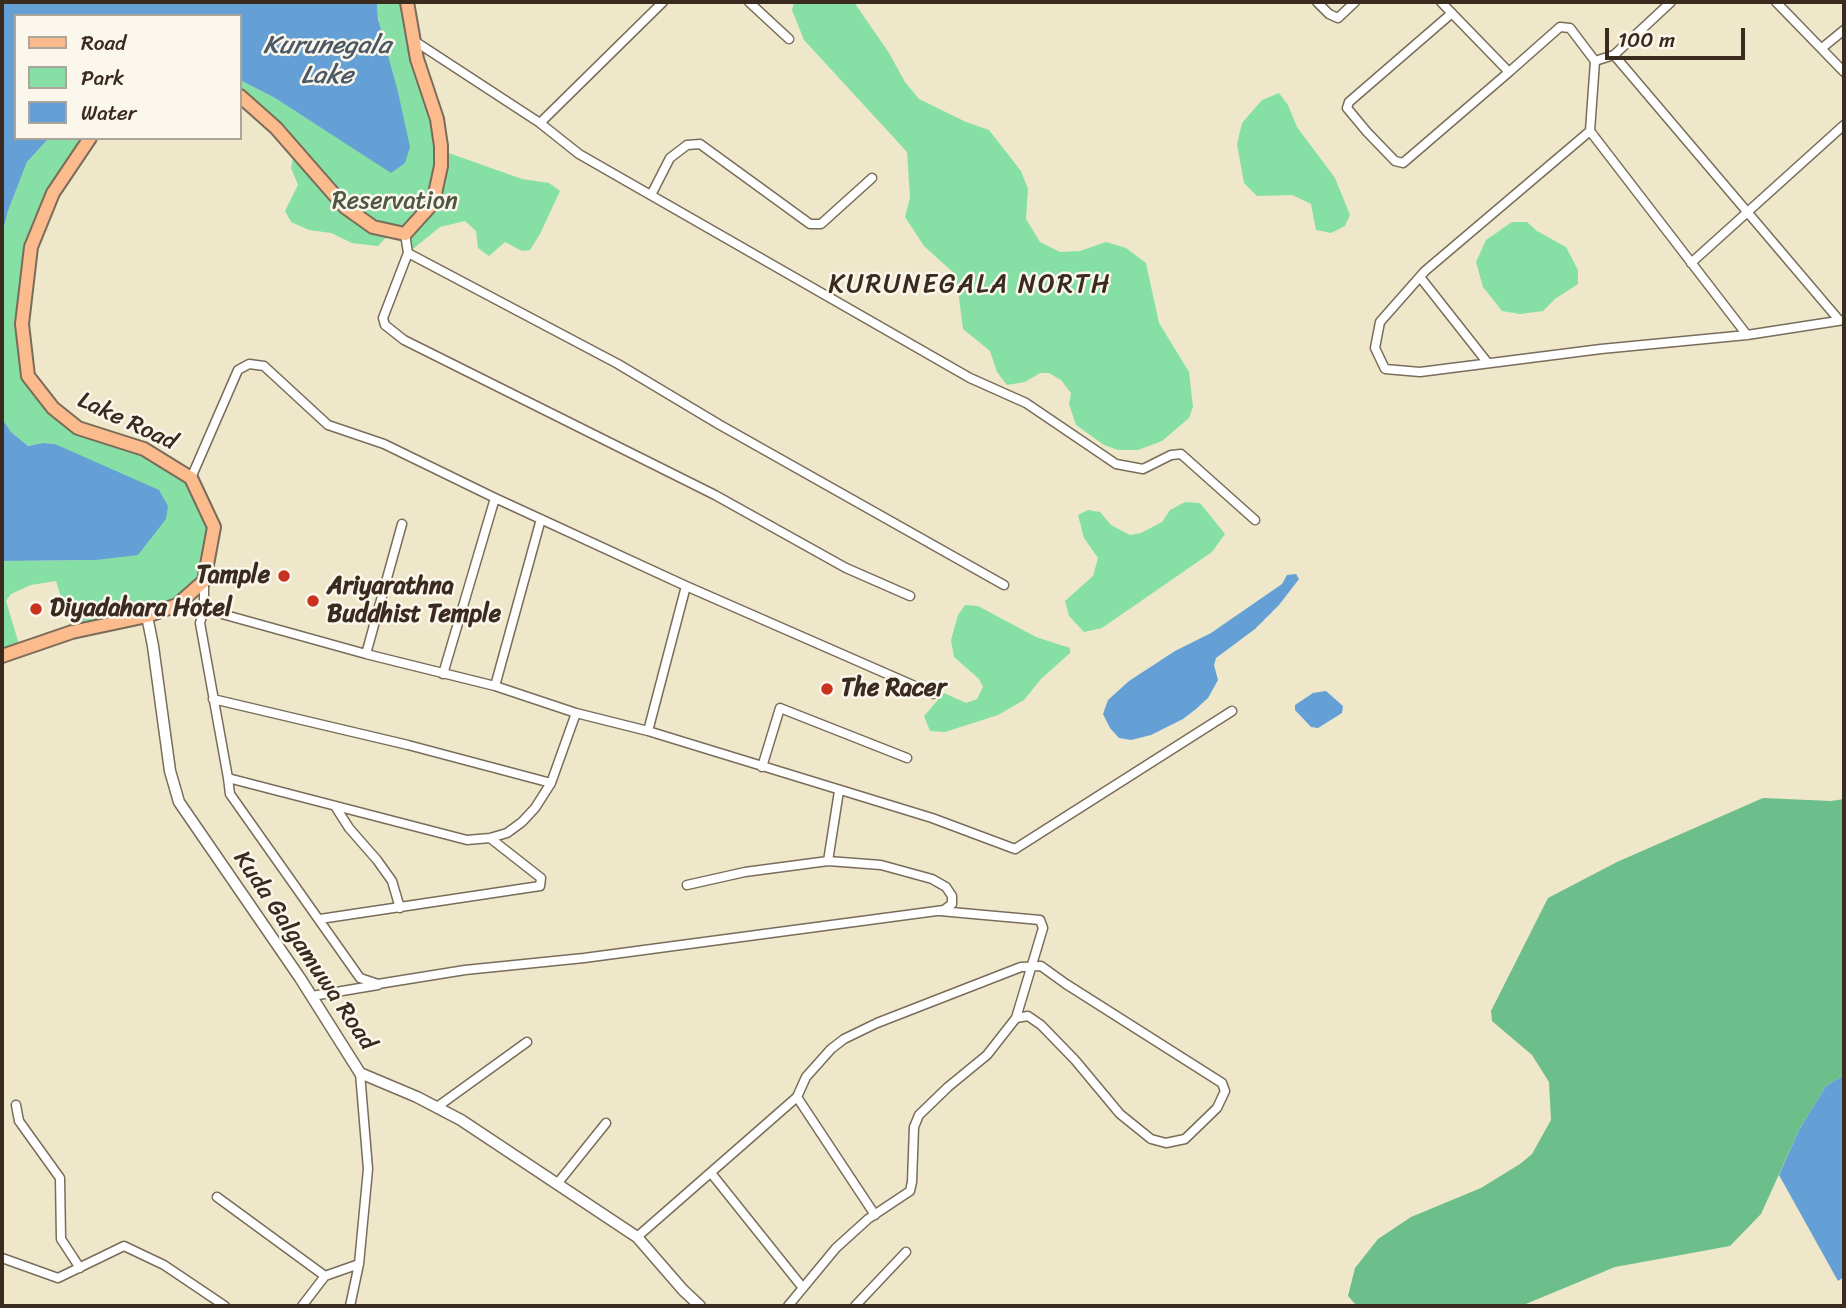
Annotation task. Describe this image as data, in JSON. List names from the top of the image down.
{
  "streets": {
    "main road": ["Lake Road"],
    "street": ["Kuda Galgamuwa Road"]
  },
  "districts": ["KURUNEGALA NORTH"],
  "water": ["Kurunegala Lake"],
  "parks": ["Reservation"],
  "places": [
    "Tample",
    "Ariyarathna Buddhist Temple",
    "Diyadahara Hotel",
    "The Racer"
  ],
  "legend": ["Road", "Park", "Water"],
  "scale_bar": "100 m"
}
